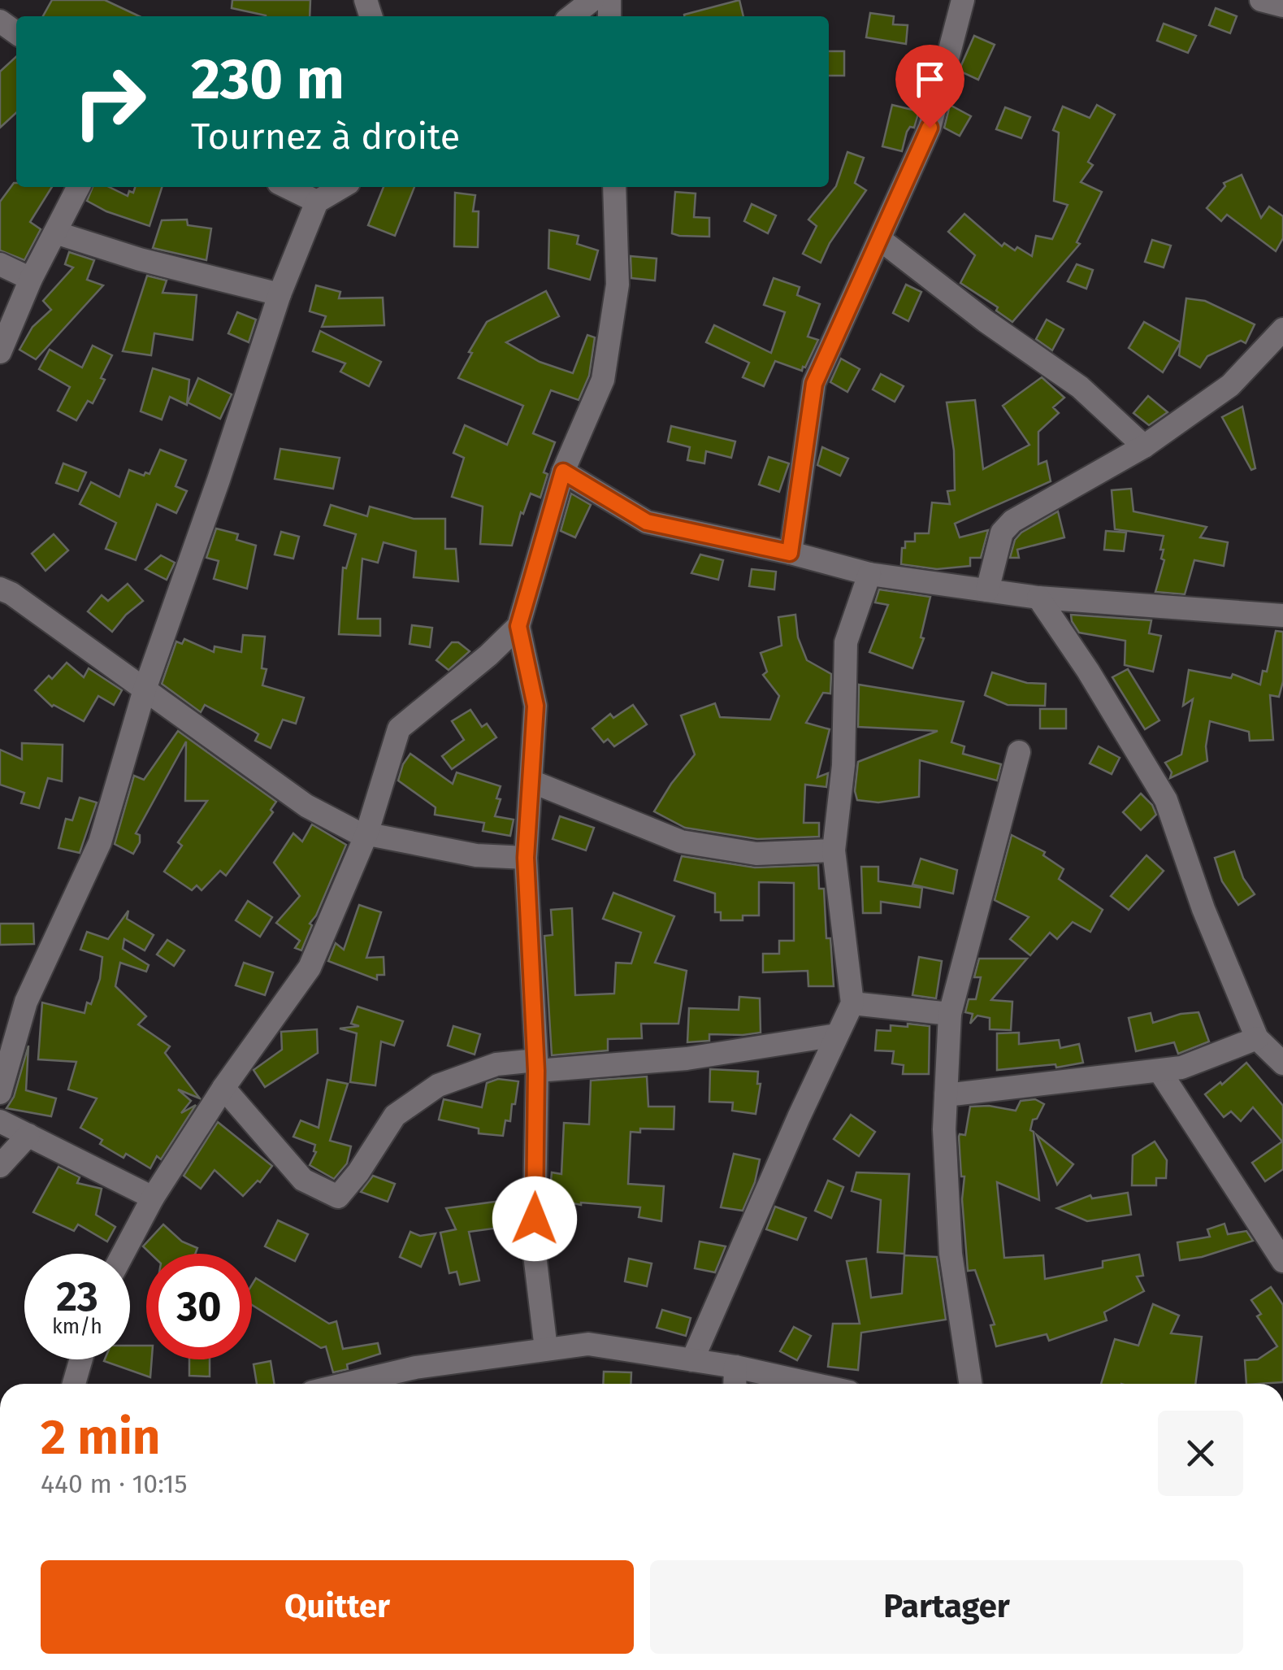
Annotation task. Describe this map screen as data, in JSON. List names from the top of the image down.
{
  "page": {
    "turn": ["230 m", "Tournez à droite"],
    "speed": "23 km/h",
    "limit": "30",
    "heading": ["2 min", "440 m · 10:15"],
    "buttons": ["Quitter", "Partager"]
  }
}
